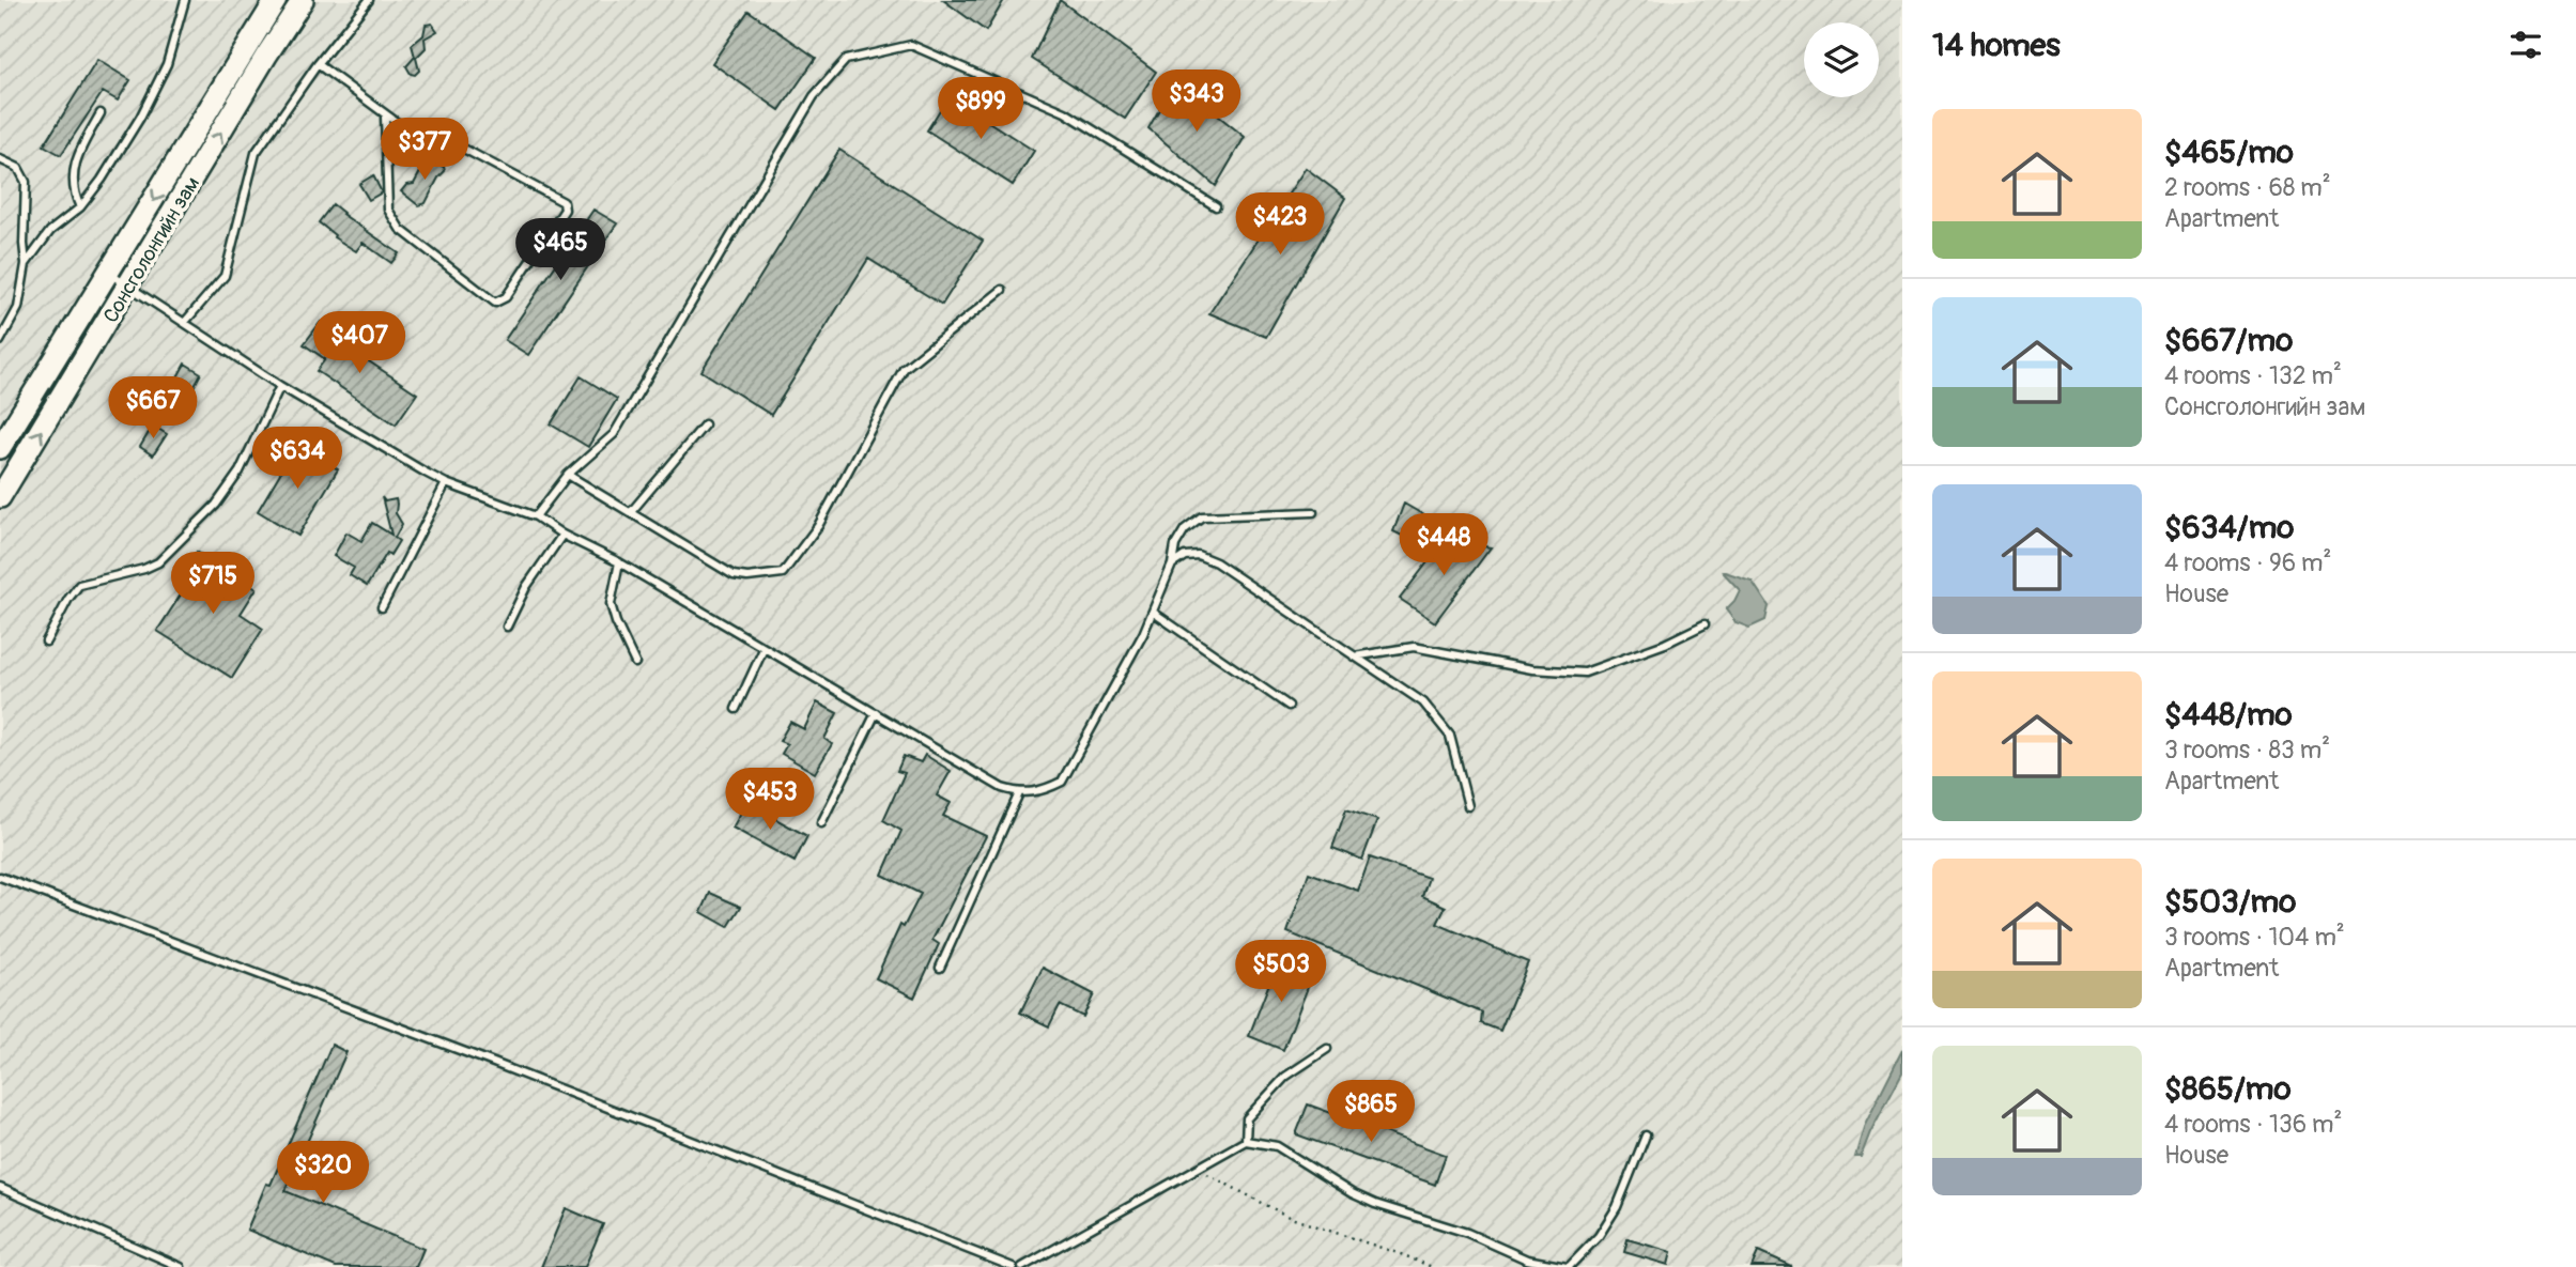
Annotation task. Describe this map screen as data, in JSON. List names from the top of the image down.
{
  "streets": {
    "main road": ["Сонсголонгийн зам"]
  },
  "page": {
    "heading": "14 homes",
    "price": [
      "$343",
      "$899",
      "$377",
      "$423",
      "$465",
      "$407",
      "$667",
      "$634",
      "$448",
      "$715",
      "$453",
      "$503",
      "$865",
      "$320"
    ],
    "list": [
      {
        "name": "$465/mo",
        "note": "2 rooms · 68 m² · Apartment"
      },
      {
        "name": "$667/mo",
        "note": "4 rooms · 132 m² · Сонсголонгийн зам"
      },
      {
        "name": "$634/mo",
        "note": "4 rooms · 96 m² · House"
      },
      {
        "name": "$448/mo",
        "note": "3 rooms · 83 m² · Apartment"
      },
      {
        "name": "$503/mo",
        "note": "3 rooms · 104 m² · Apartment"
      },
      {
        "name": "$865/mo",
        "note": "4 rooms · 136 m² · House"
      }
    ]
  }
}
